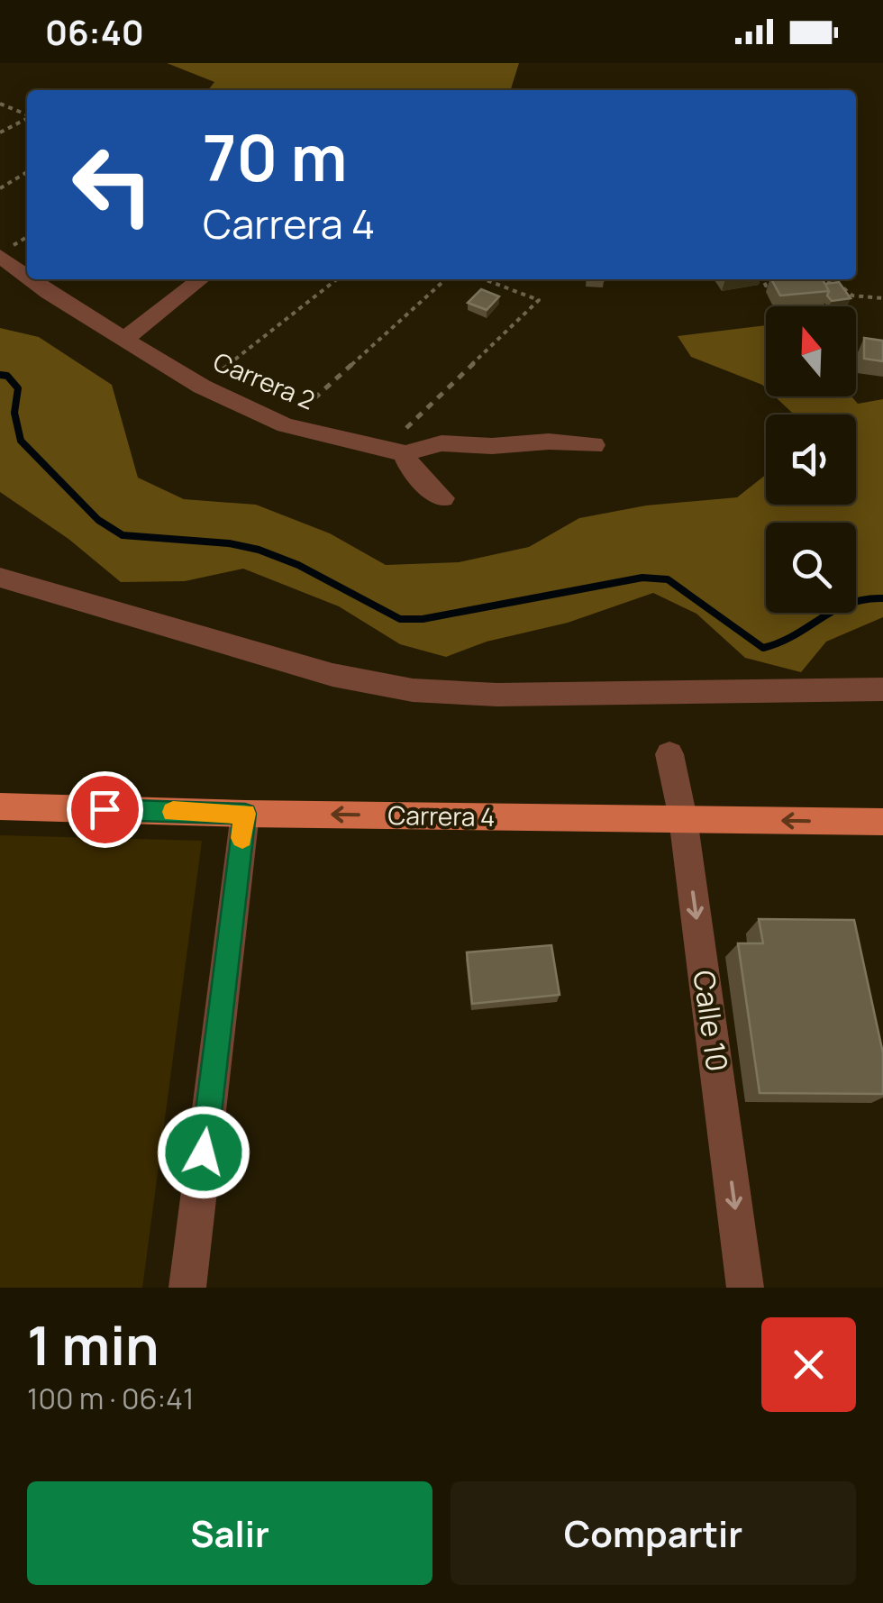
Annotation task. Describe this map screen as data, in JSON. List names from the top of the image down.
{
  "streets": {
    "main road": ["Carrera 4"],
    "street": ["Carrera 2", "Calle 10"]
  },
  "crossings": [
    ["Carrera 4", "Calle 10"]
  ],
  "one_way": ["Carrera 4", "Calle 10"],
  "north": "top",
  "page": {
    "status": "06:40",
    "turn": ["70 m", "Carrera 4"],
    "heading": ["1 min", "100 m · 06:41"],
    "buttons": ["Salir", "Compartir"]
  }
}
